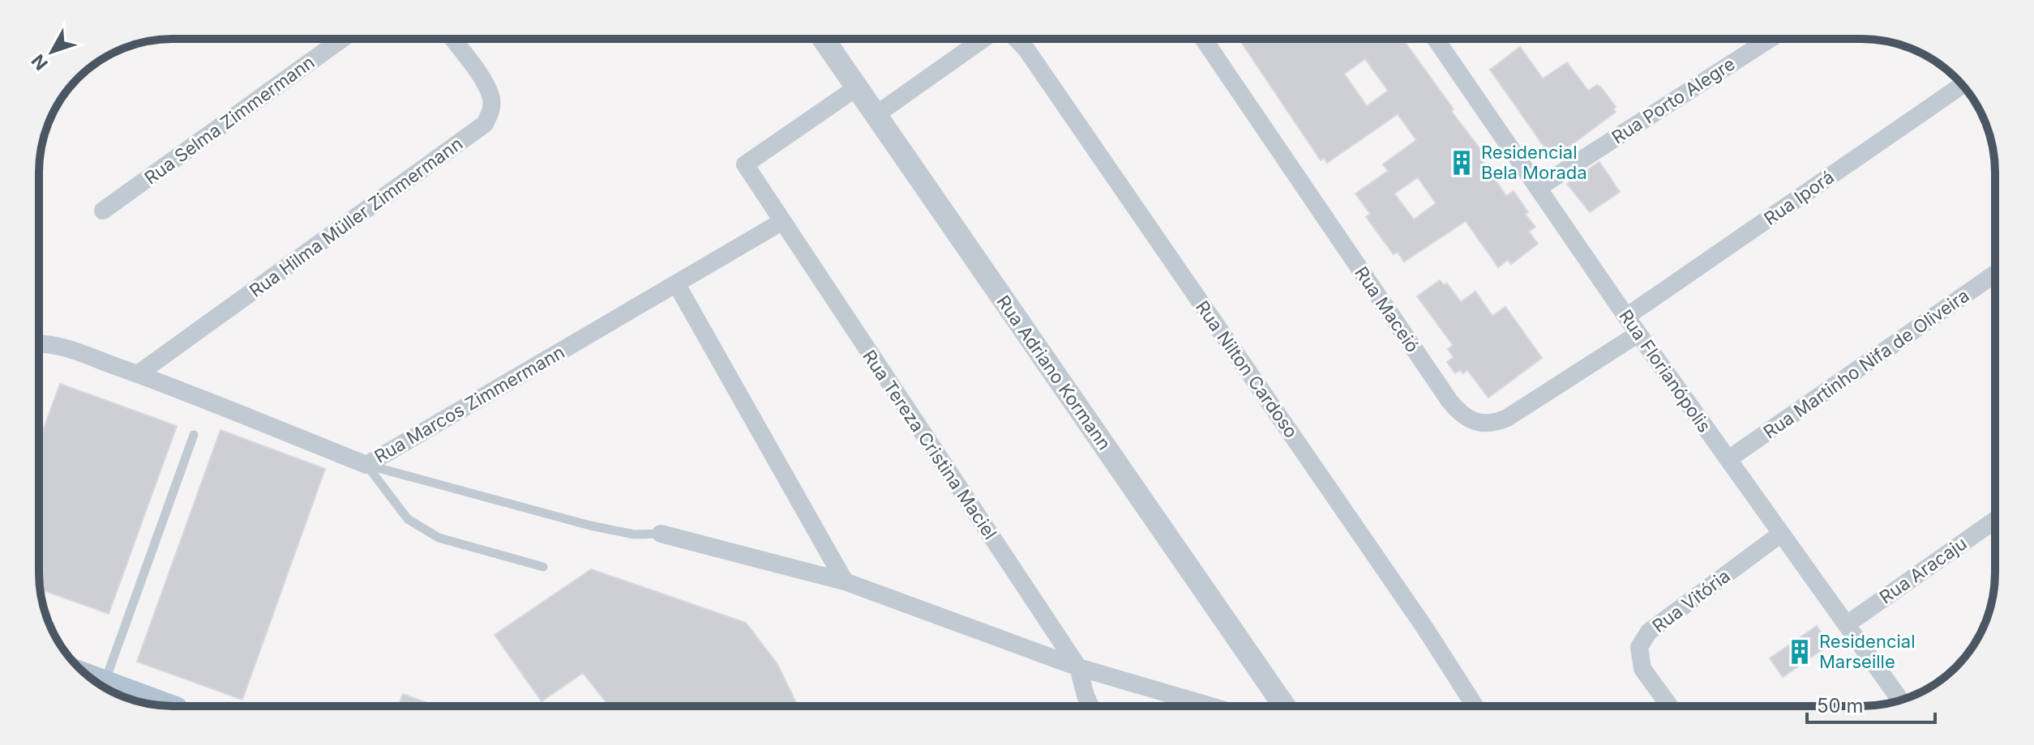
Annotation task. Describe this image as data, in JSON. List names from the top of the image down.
{
  "streets": {
    "street": [
      "Rua Porto Alegre",
      "Rua Selma Zimmermann",
      "Rua Iporá",
      "Rua Hilma Müller Zimmermann",
      "Rua Maceió",
      "Rua Martinho Nifa de Oliveira",
      "Rua Nilton Cardoso",
      "Rua Florianópolis",
      "Rua Adriano Kormann",
      "Rua Marcos Zimmermann",
      "Rua Tereza Cristina Maciel",
      "Rua Aracaju",
      "Rua Vitória"
    ]
  },
  "crossings": [
    ["Rua Porto Alegre", "Rua Florianópolis"],
    ["Rua Iporá", "Rua Florianópolis"],
    ["Rua Hilma Müller Zimmermann", "Rua Marcos Zimmermann"],
    ["Rua Maceió", "Rua Florianópolis"],
    ["Rua Martinho Nifa de Oliveira", "Rua Florianópolis"],
    ["Rua Florianópolis", "Rua Aracaju"],
    ["Rua Florianópolis", "Rua Vitória"],
    ["Rua Adriano Kormann", "Rua Tereza Cristina Maciel"],
    ["Rua Marcos Zimmermann", "Rua Tereza Cristina Maciel"]
  ],
  "places": {
    "building": ["Residencial Bela Morada", "Residencial Marseille"]
  },
  "scale_bar": "50 m",
  "north": "bottom left"
}
